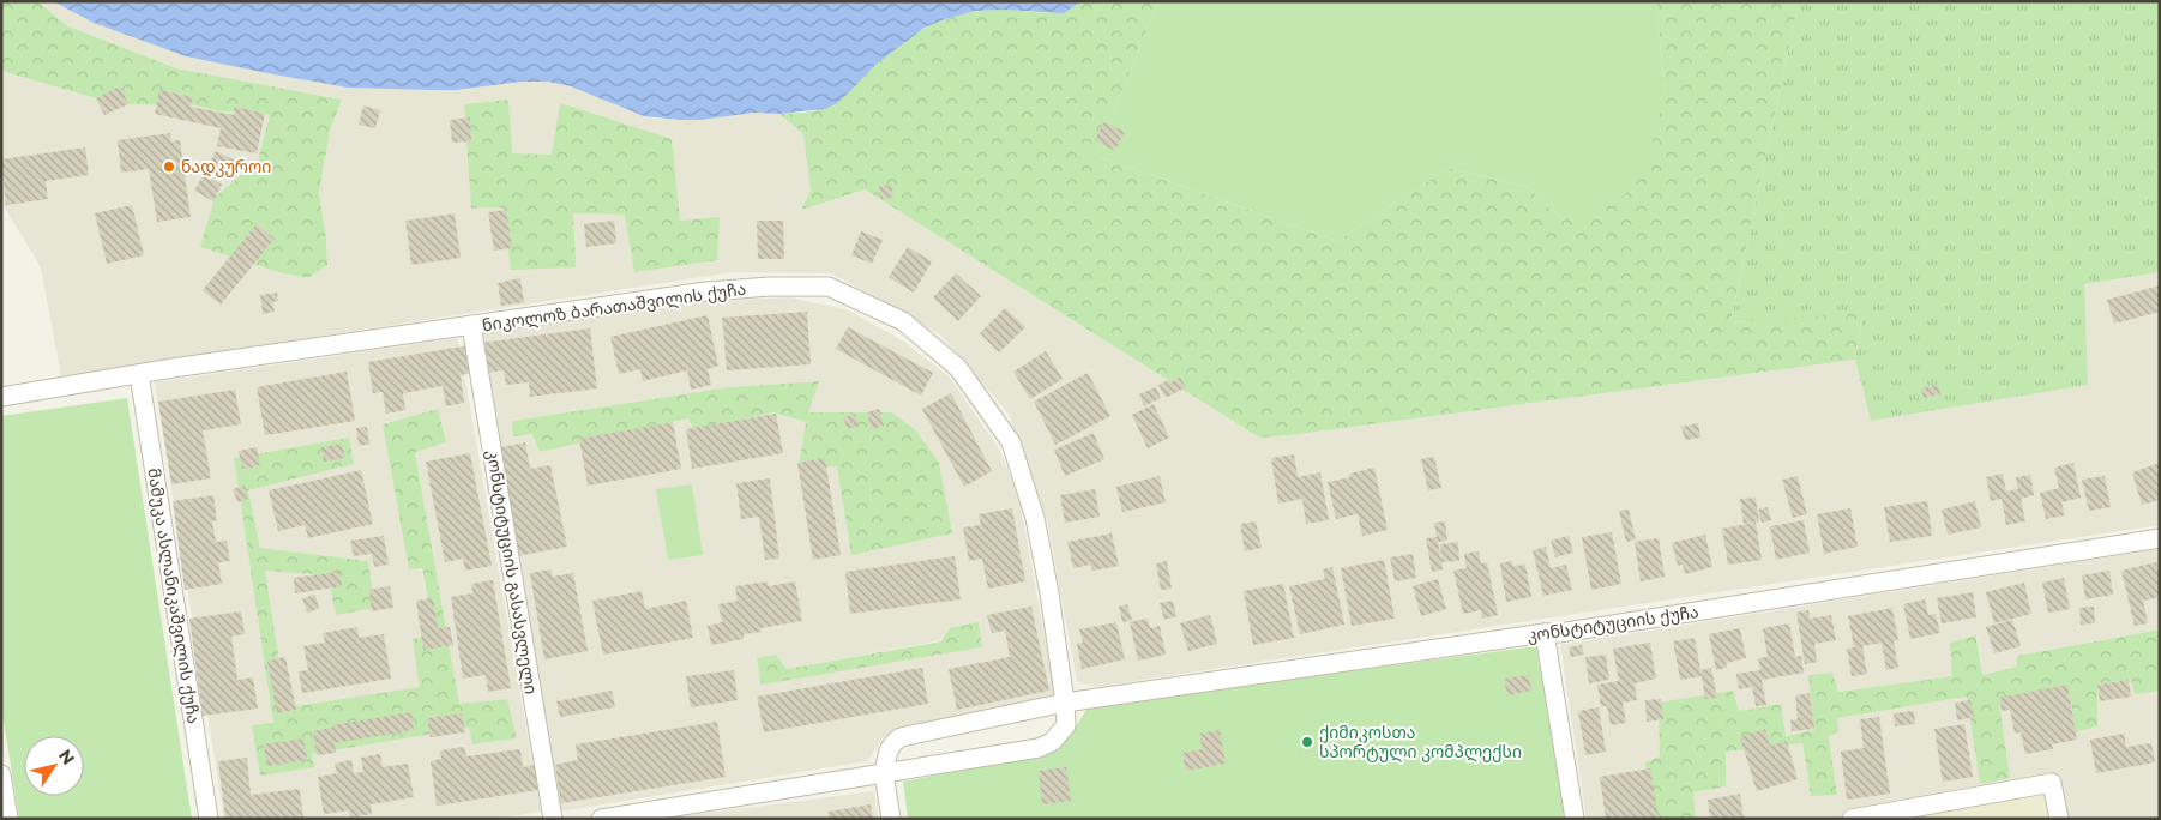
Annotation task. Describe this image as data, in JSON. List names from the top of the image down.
{
  "streets": {
    "street": [
      "ნიკოლოზ ბარათაშვილის ქუჩა",
      "კონსტიტუციის გასასვლელი",
      "მამუკა ასლანიკაშვილის ქუჩა",
      "კონსტიტუციის ქუჩა"
    ]
  },
  "crossings": [
    ["ნიკოლოზ ბარათაშვილის ქუჩა", "კონსტიტუციის გასასვლელი"],
    ["ნიკოლოზ ბარათაშვილის ქუჩა", "მამუკა ასლანიკაშვილის ქუჩა"],
    ["ნიკოლოზ ბარათაშვილის ქუჩა", "კონსტიტუციის ქუჩა"]
  ],
  "places": ["ნადკუროი", "ქიმიკოსთა სპორტული კომპლექსი"],
  "north": "top right"
}
